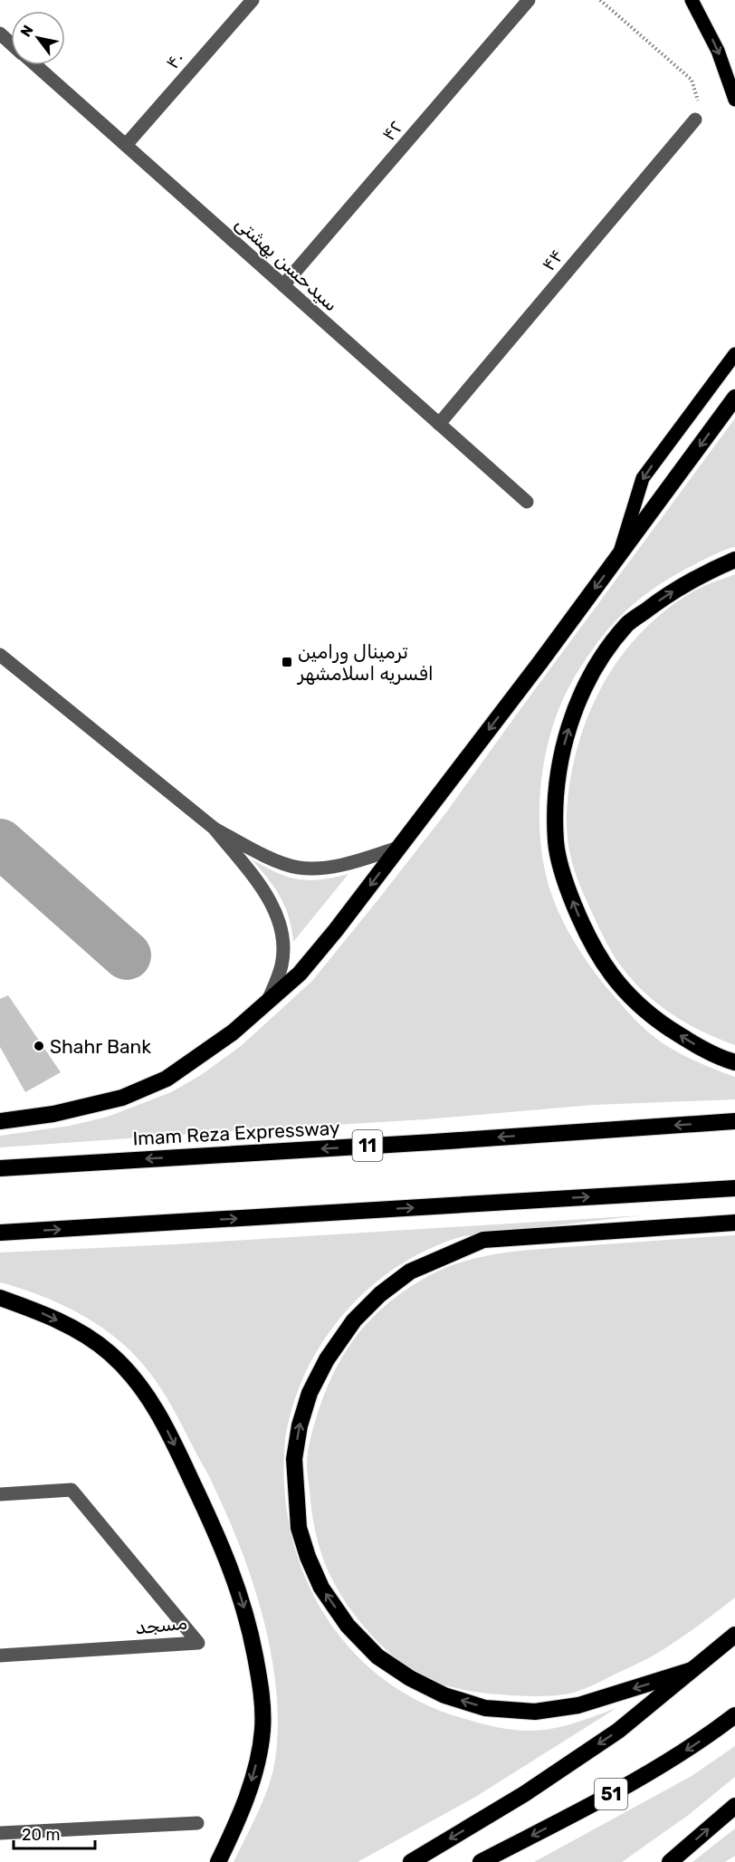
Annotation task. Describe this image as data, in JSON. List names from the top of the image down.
{
  "streets": {
    "highway": ["Imam Reza Expressway", "11", "51"],
    "street": [
      "۴۰",
      "۴۲",
      "۴۴",
      "سیدحسن بهشتی",
      "مسجد"
    ]
  },
  "crossings": [
    ["۴۰", "سیدحسن بهشتی"],
    ["۴۲", "سیدحسن بهشتی"],
    ["۴۴", "سیدحسن بهشتی"]
  ],
  "places": {
    "transit": ["ترمینال ورامین افسریه اسلامشهر"],
    "other": ["Shahr Bank"]
  },
  "scale_bar": "20 m",
  "north": "top left"
}
